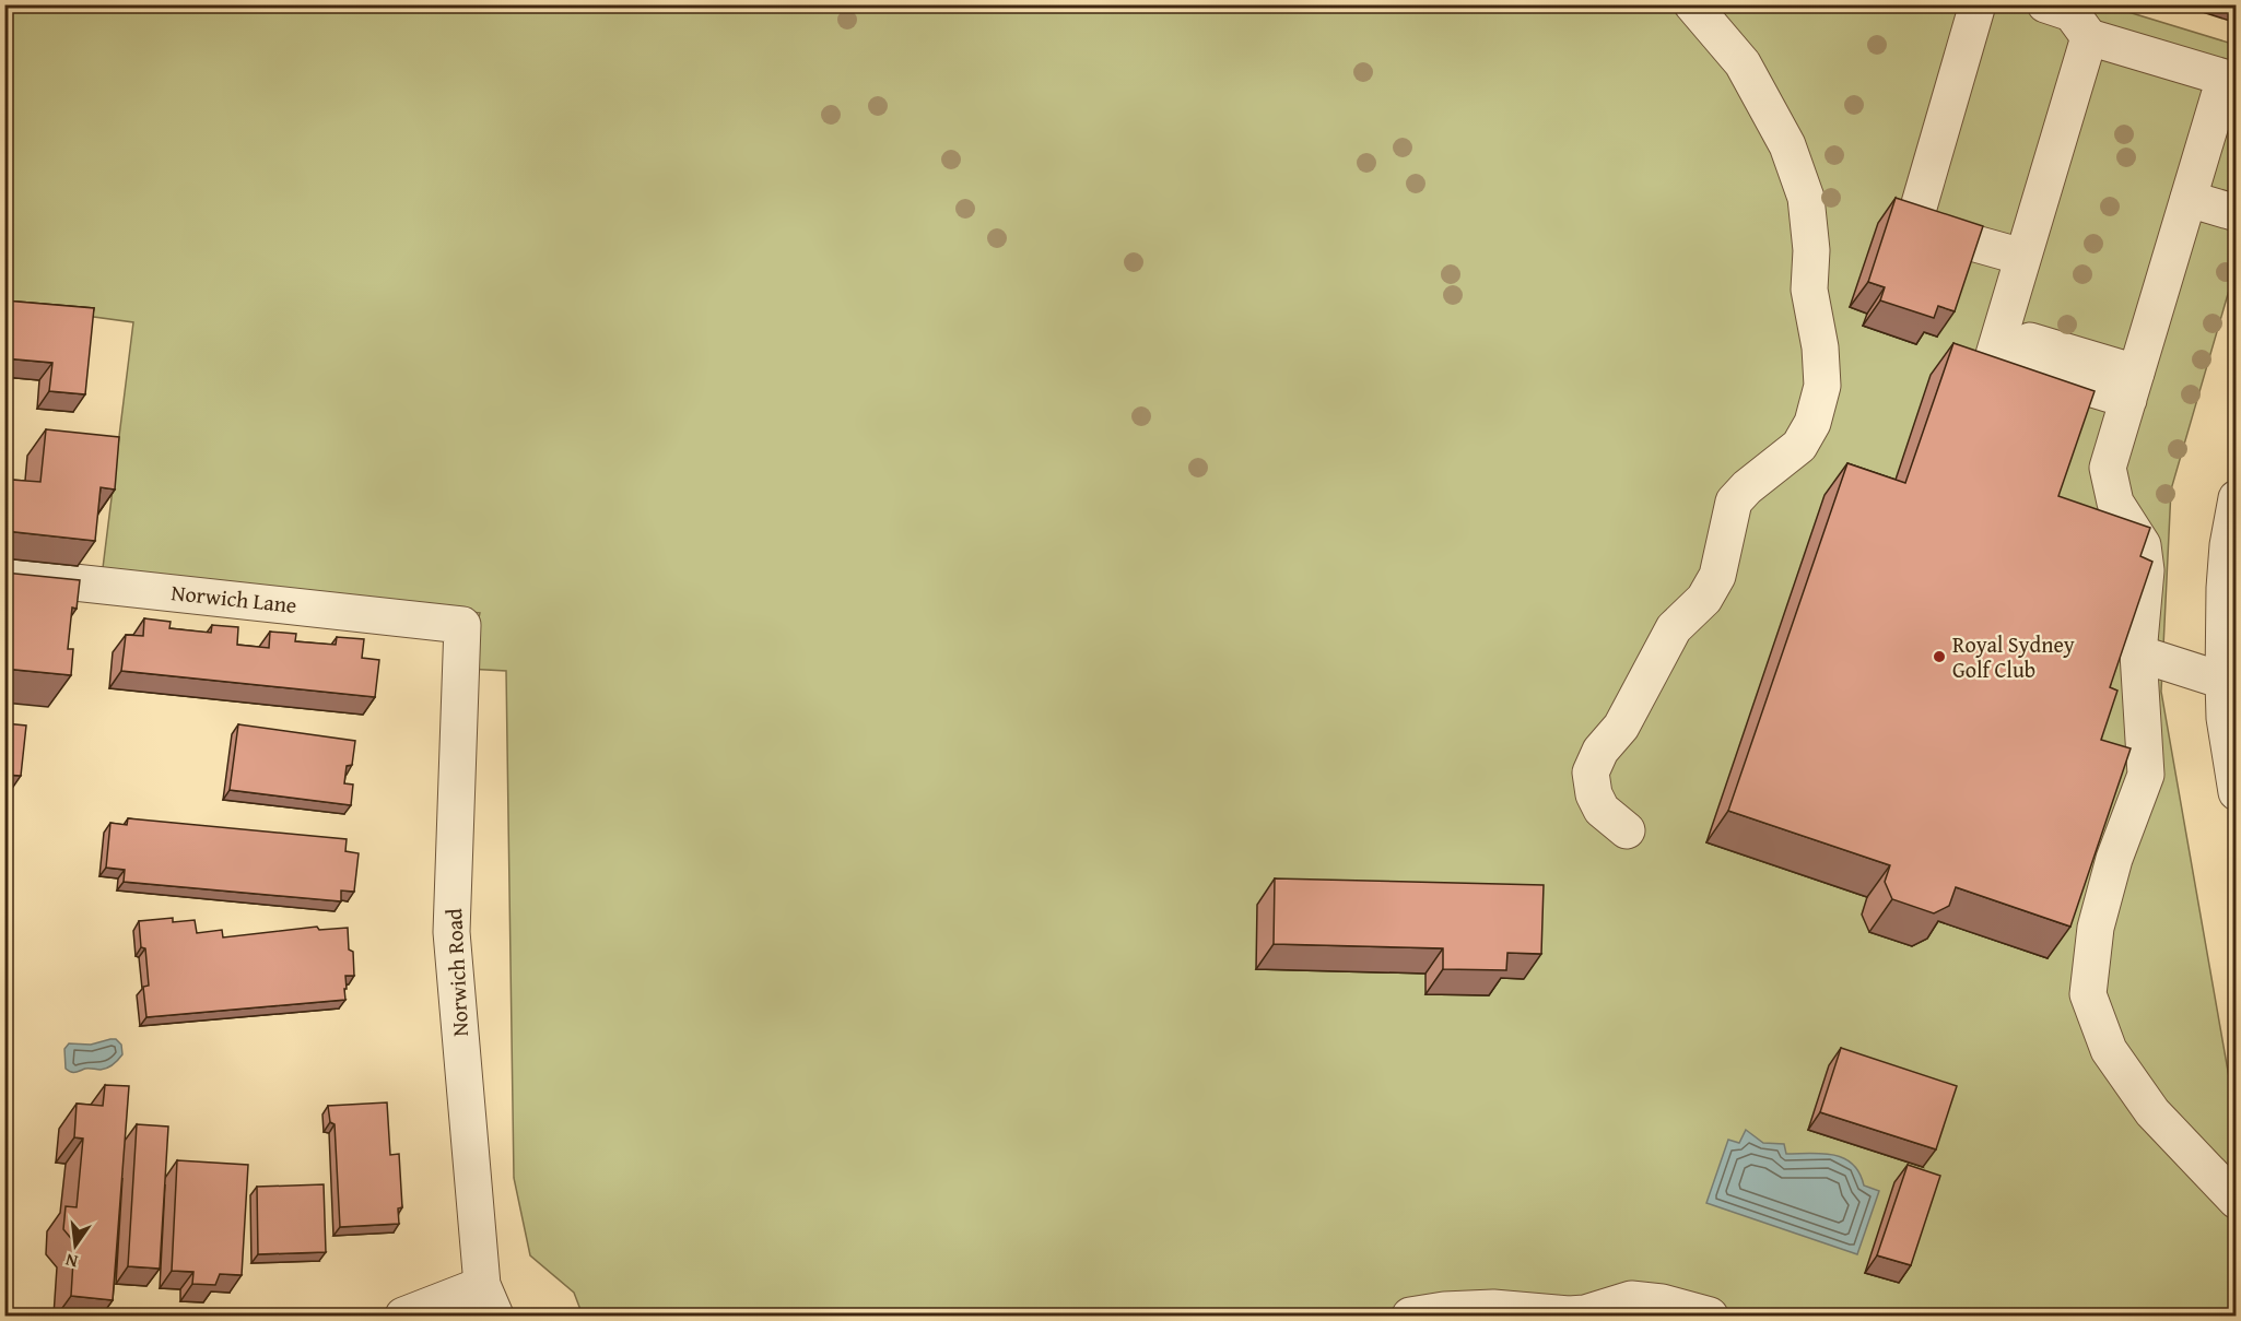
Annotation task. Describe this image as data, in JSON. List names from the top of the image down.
{
  "streets": {
    "street": ["Norwich Lane", "Norwich Road"]
  },
  "crossings": [
    ["Norwich Lane", "Norwich Road"]
  ],
  "places": ["Royal Sydney Golf Club"],
  "north": "bottom"
}
